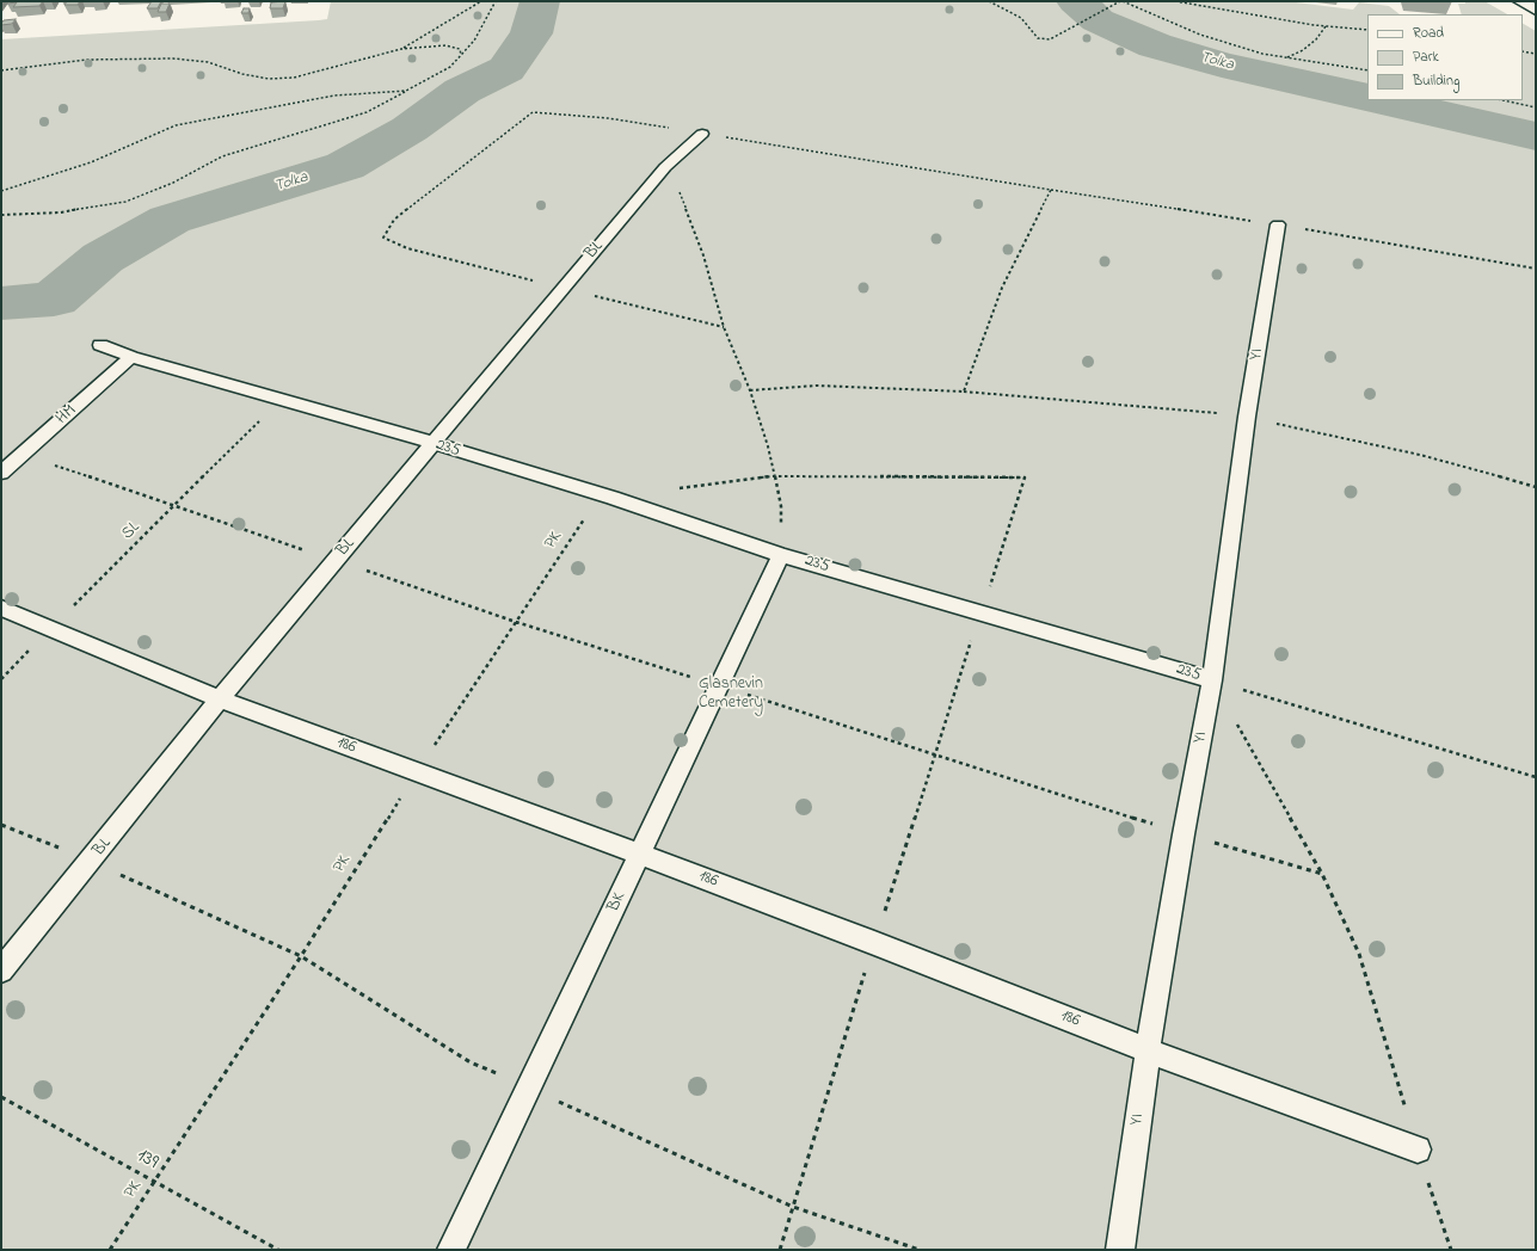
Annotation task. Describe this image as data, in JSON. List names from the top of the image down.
{
  "streets": {
    "lane": [
      "BL",
      "YI",
      "HM",
      "235",
      "186",
      "BK"
    ],
    "path": ["SL", "PK", "139"]
  },
  "crossings": [
    ["BL", "235"],
    ["BL", "186"],
    ["YI", "235"],
    ["YI", "186"],
    ["HM", "235"],
    ["235", "SL"],
    ["235", "PK"],
    ["235", "BK"],
    ["SL", "186"],
    ["PK", "186"],
    ["PK", "139"],
    ["186", "BK"]
  ],
  "water": ["Tolka"],
  "parks": ["Glasnevin Cemetery"],
  "legend": ["Road", "Park", "Building"]
}
